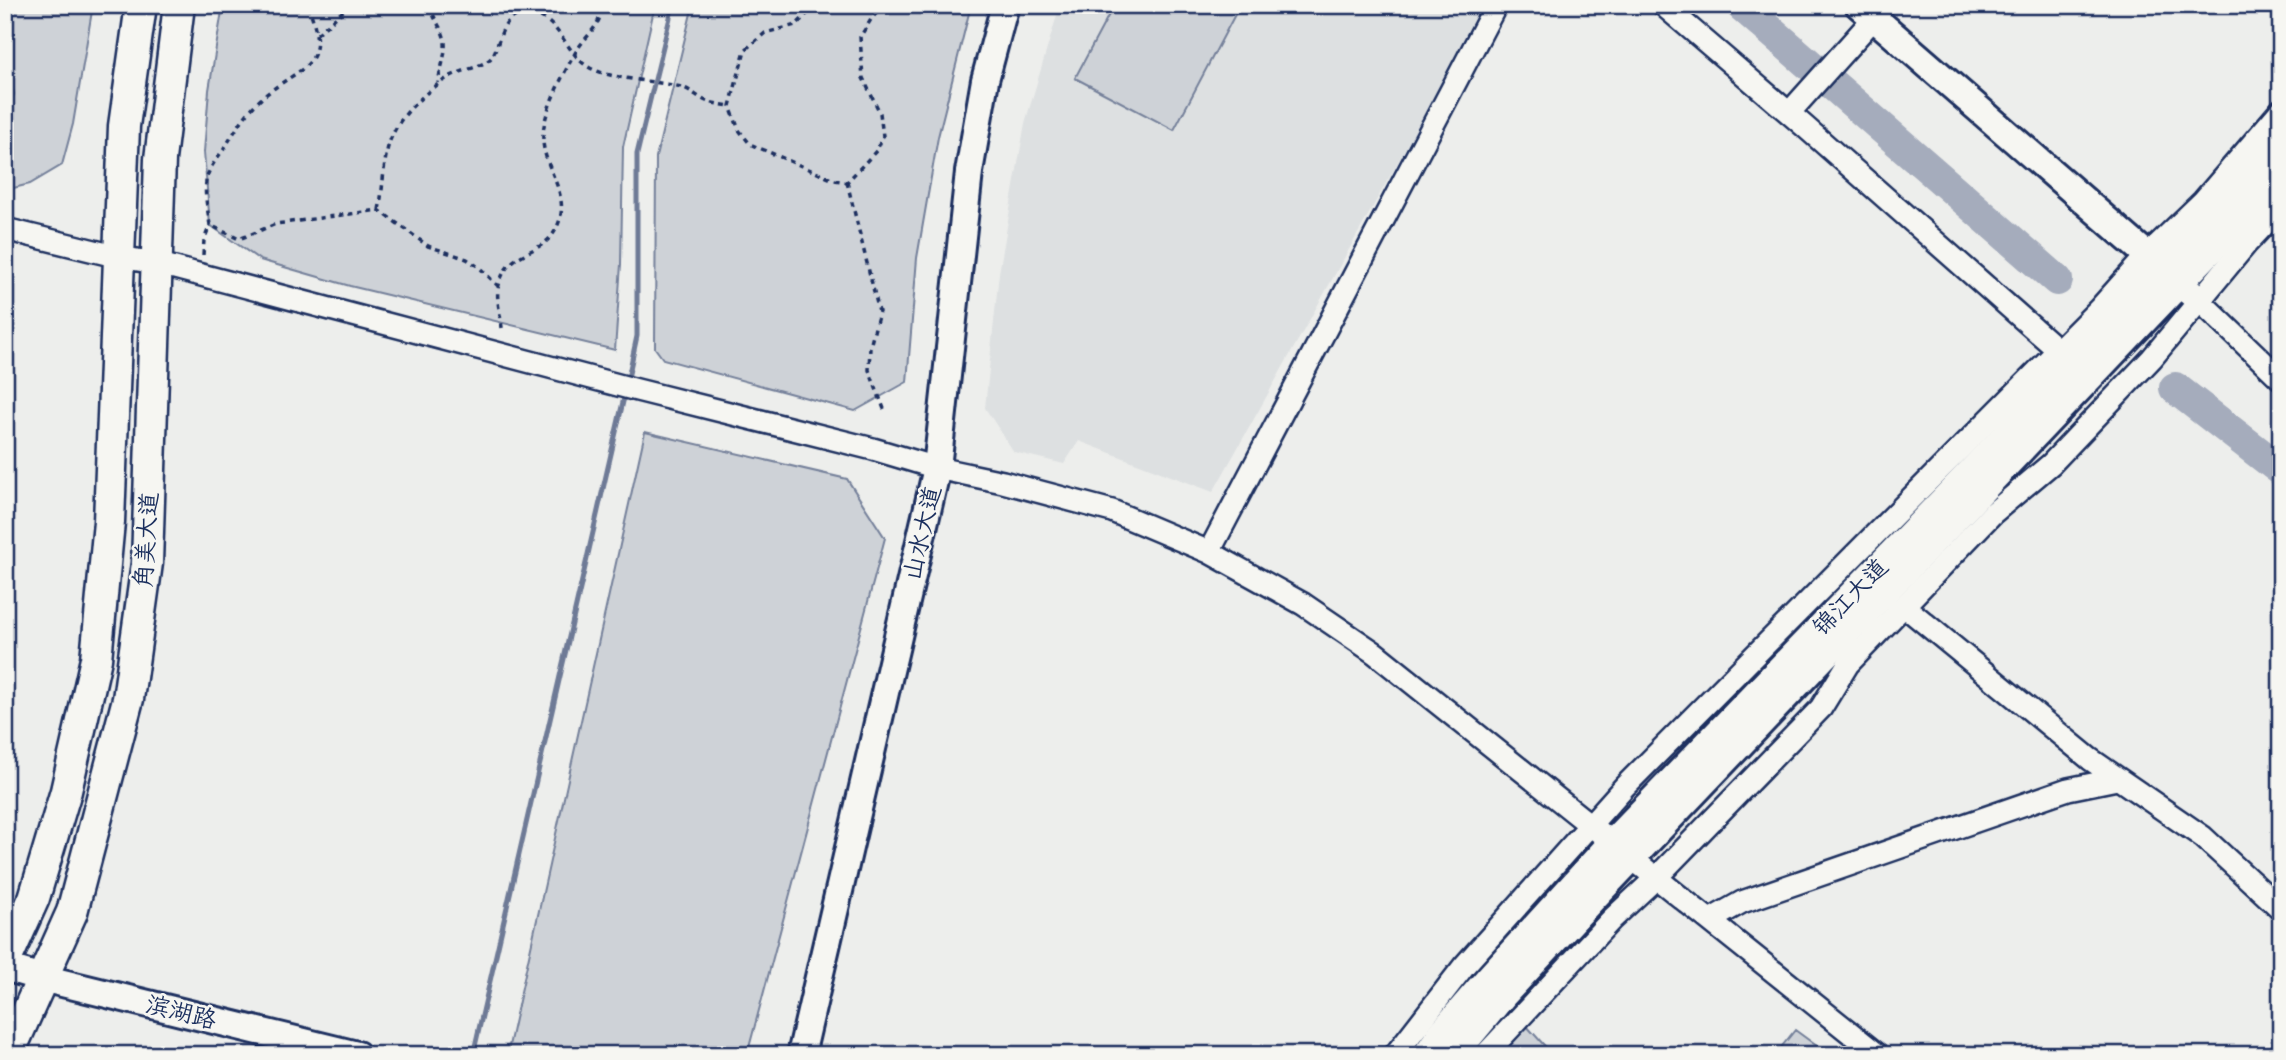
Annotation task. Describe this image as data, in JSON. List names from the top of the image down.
{
  "streets": {
    "main road": ["角美大道"],
    "street": ["山水大道", "锦江大道", "滨湖路"]
  },
  "crossings": [
    ["角美大道", "滨湖路"]
  ]
}
